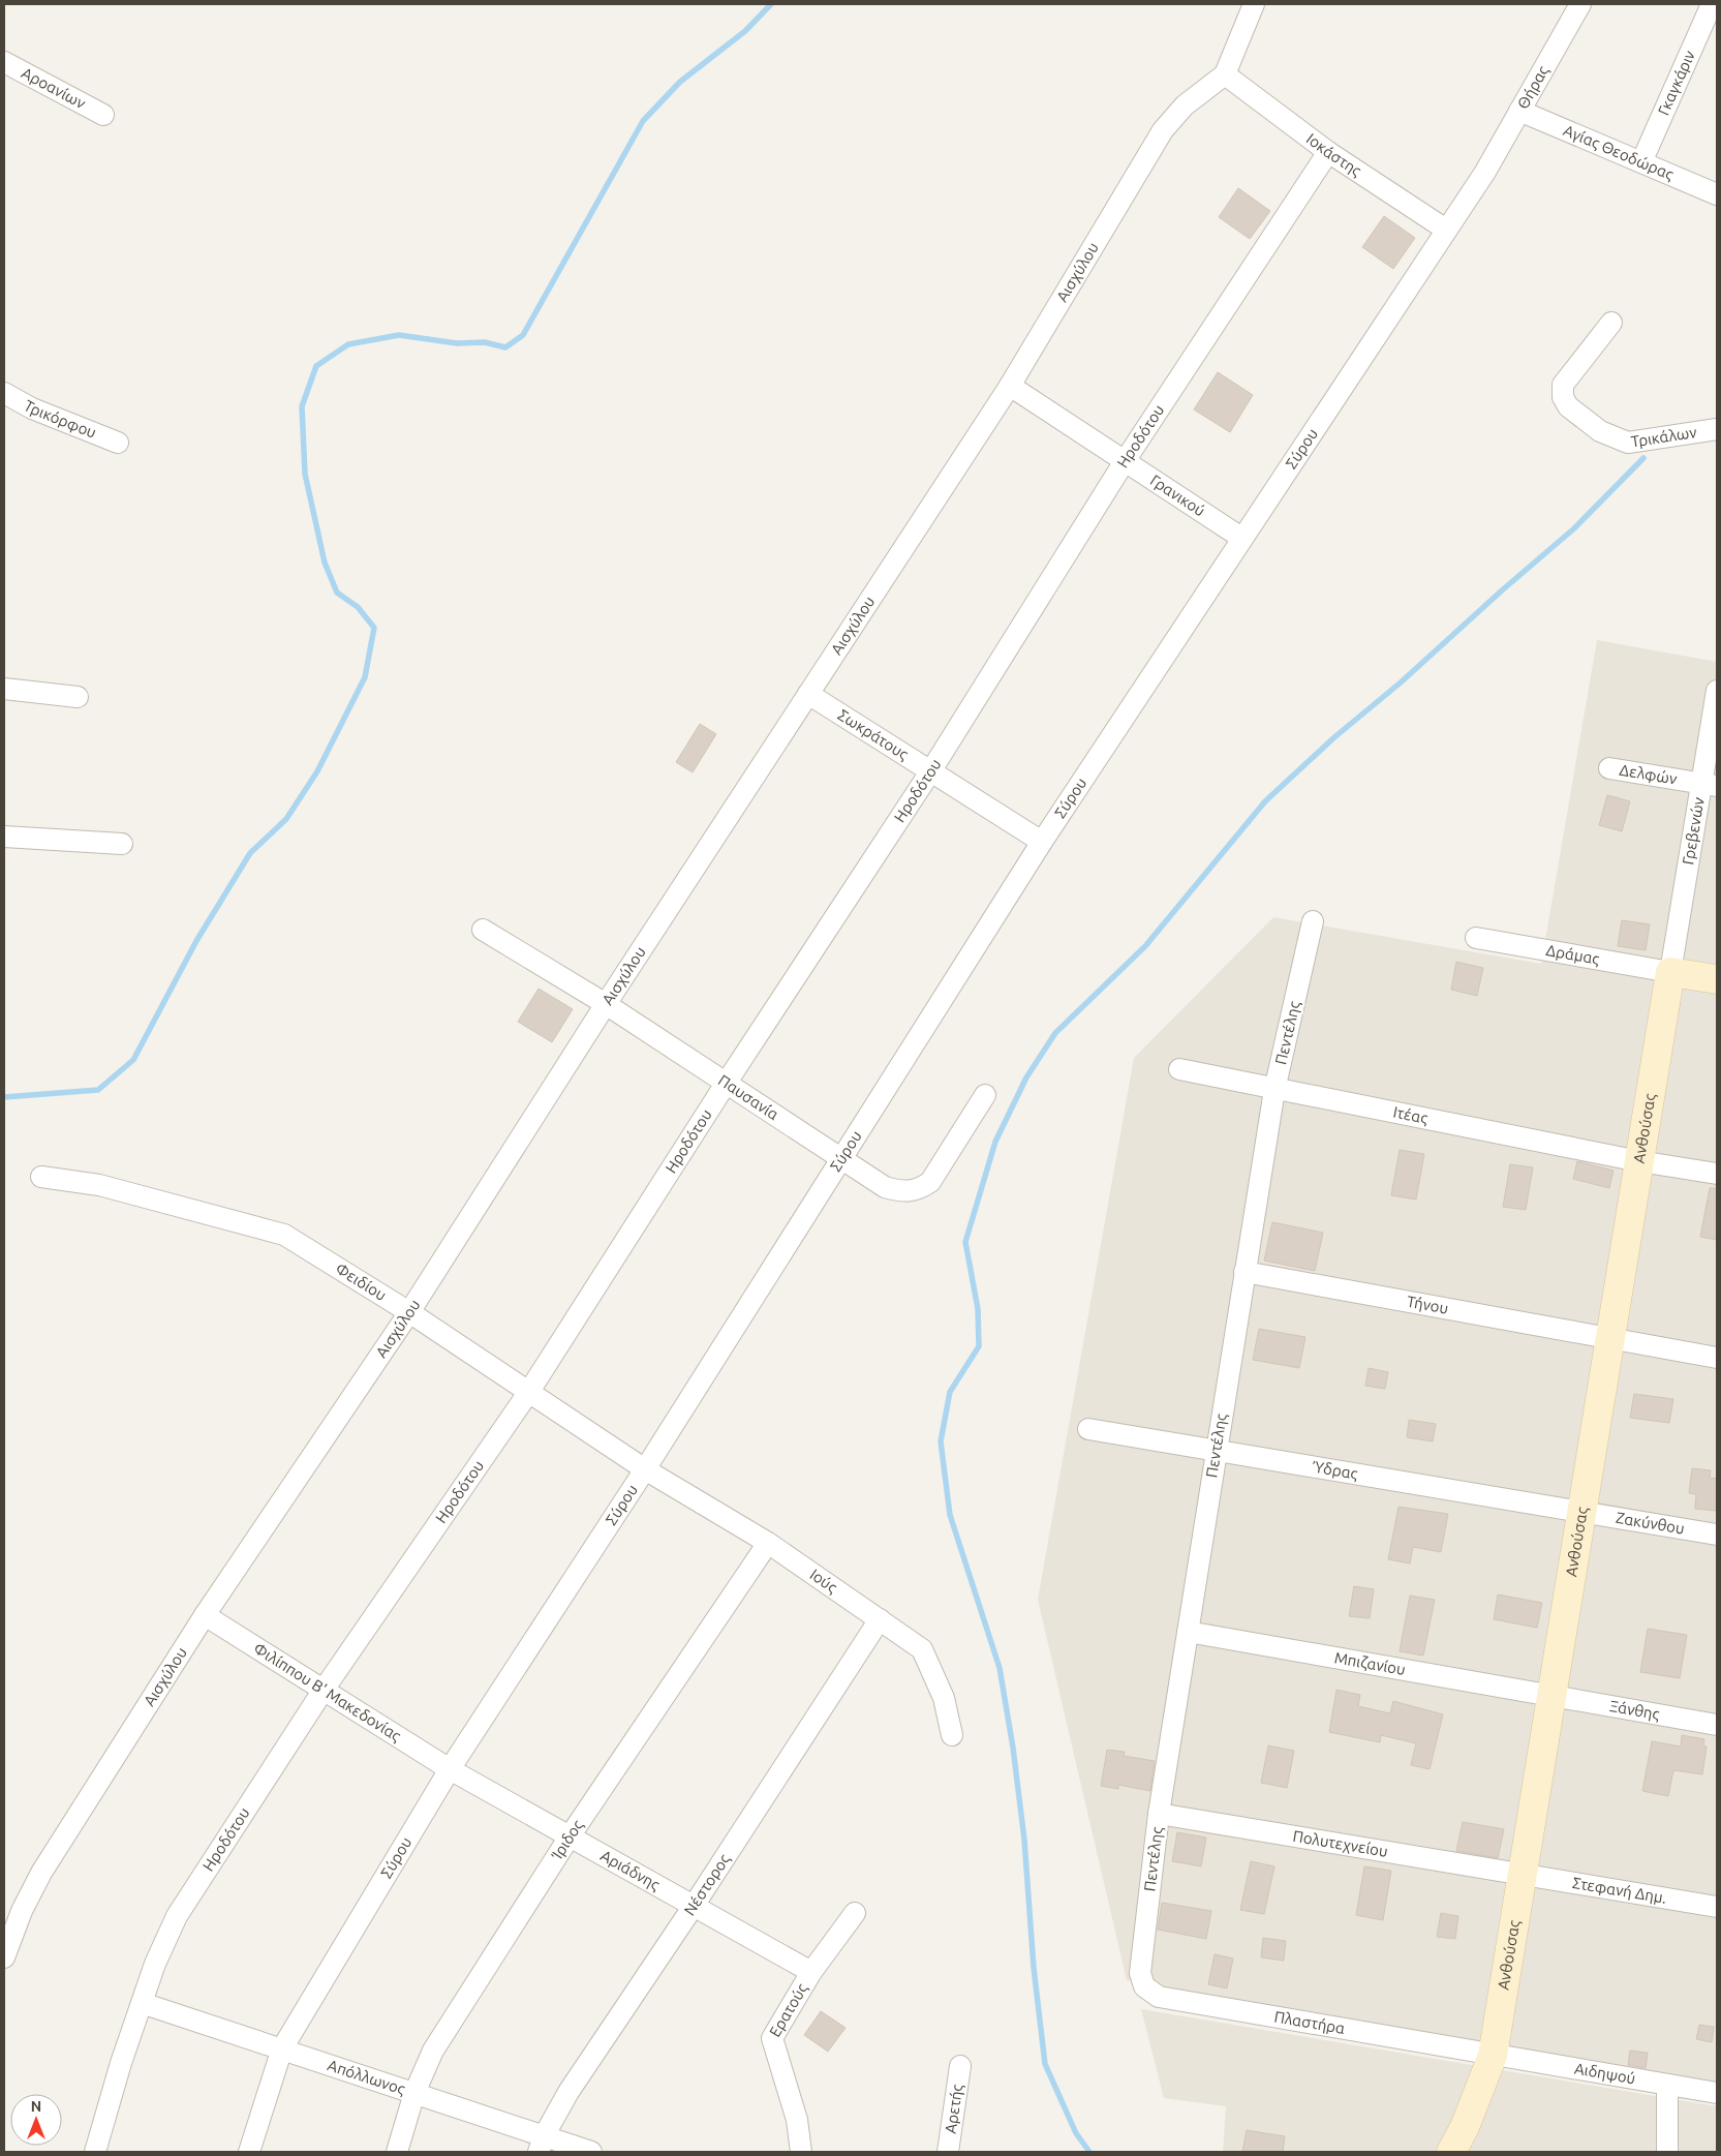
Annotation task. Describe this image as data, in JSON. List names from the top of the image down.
{
  "streets": {
    "street": [
      "Γκαγκάριν",
      "Θήρας",
      "Αροανίων",
      "Αγίας Θεοδώρας",
      "Ιοκάστης",
      "Αισχύλου",
      "Τρικόρφου",
      "Τρικάλων",
      "Ηροδότου",
      "Σύρου",
      "Γρανικού",
      "Σωκράτους",
      "Δελφών",
      "Γρεβενών",
      "Δράμας",
      "Πεντέλης",
      "Παυσανία",
      "Ιτέας",
      "Ανθούσας",
      "Φειδίου",
      "Τήνου",
      "Ύδρας",
      "Ζακύνθου",
      "Ιούς",
      "Μπιζανίου",
      "Φιλίππου Β' Μακεδονίας",
      "Ξάνθης",
      "Ίριδος",
      "Πολυτεχνείου",
      "Αριάδνης",
      "Νέστορος",
      "Στεφανή Δημ.",
      "Ερατούς",
      "Πλαστήρα",
      "Αιδηψού",
      "Απόλλωνος",
      "Αρετής"
    ]
  },
  "crossings": [
    ["Γκαγκάριν", "Αγίας Θεοδώρας"],
    ["Θήρας", "Αγίας Θεοδώρας"],
    ["Θήρας", "Σύρου"],
    ["Ιοκάστης", "Αισχύλου"],
    ["Ιοκάστης", "Ηροδότου"],
    ["Ιοκάστης", "Σύρου"],
    ["Αισχύλου", "Γρανικού"],
    ["Αισχύλου", "Σωκράτους"],
    ["Αισχύλου", "Παυσανία"],
    ["Αισχύλου", "Φειδίου"],
    ["Αισχύλου", "Φιλίππου Β' Μακεδονίας"],
    ["Ηροδότου", "Γρανικού"],
    ["Ηροδότου", "Σωκράτους"],
    ["Ηροδότου", "Παυσανία"],
    ["Ηροδότου", "Φειδίου"],
    ["Ηροδότου", "Φιλίππου Β' Μακεδονίας"],
    ["Ηροδότου", "Απόλλωνος"],
    ["Σύρου", "Γρανικού"],
    ["Σύρου", "Σωκράτους"],
    ["Σύρου", "Παυσανία"],
    ["Σύρου", "Φειδίου"],
    ["Σύρου", "Ιούς"],
    ["Σύρου", "Φιλίππου Β' Μακεδονίας"],
    ["Σύρου", "Αριάδνης"],
    ["Σύρου", "Απόλλωνος"],
    ["Δελφών", "Γρεβενών"],
    ["Γρεβενών", "Δράμας"],
    ["Γρεβενών", "Ανθούσας"],
    ["Δράμας", "Ανθούσας"],
    ["Πεντέλης", "Ιτέας"],
    ["Πεντέλης", "Τήνου"],
    ["Πεντέλης", "Ύδρας"],
    ["Πεντέλης", "Μπιζανίου"],
    ["Πεντέλης", "Πολυτεχνείου"],
    ["Πεντέλης", "Πλαστήρα"],
    ["Ιτέας", "Ανθούσας"],
    ["Ανθούσας", "Τήνου"],
    ["Ανθούσας", "Ύδρας"],
    ["Ανθούσας", "Ζακύνθου"],
    ["Ανθούσας", "Μπιζανίου"],
    ["Ανθούσας", "Ξάνθης"],
    ["Ανθούσας", "Πολυτεχνείου"],
    ["Ανθούσας", "Στεφανή Δημ."],
    ["Ανθούσας", "Πλαστήρα"],
    ["Ανθούσας", "Αιδηψού"],
    ["Φειδίου", "Ιούς"],
    ["Ύδρας", "Ζακύνθου"],
    ["Ιούς", "Ίριδος"],
    ["Ιούς", "Νέστορος"],
    ["Μπιζανίου", "Ξάνθης"],
    ["Φιλίππου Β' Μακεδονίας", "Αριάδνης"],
    ["Ίριδος", "Αριάδνης"],
    ["Ίριδος", "Απόλλωνος"],
    ["Πολυτεχνείου", "Στεφανή Δημ."],
    ["Αριάδνης", "Νέστορος"],
    ["Αριάδνης", "Ερατούς"],
    ["Νέστορος", "Απόλλωνος"],
    ["Πλαστήρα", "Αιδηψού"]
  ],
  "north": "top"
}
